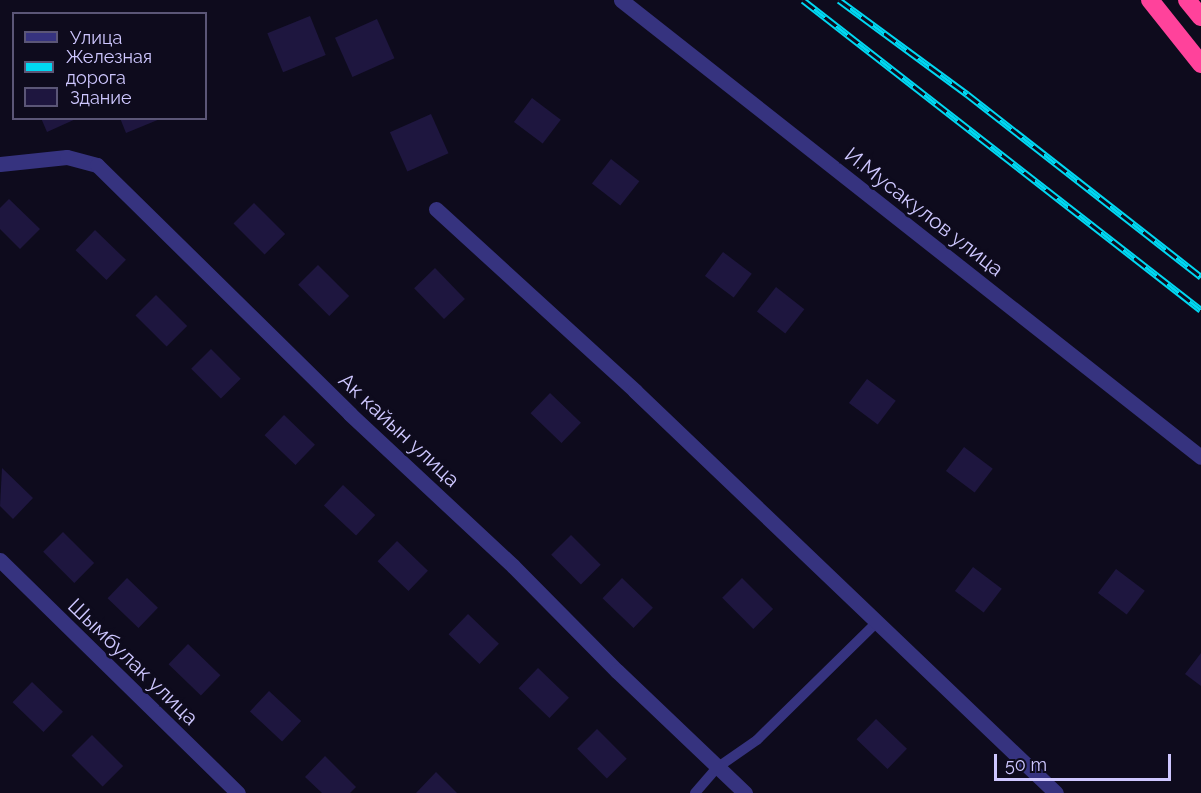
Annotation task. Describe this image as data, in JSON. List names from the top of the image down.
{
  "streets": {
    "street": ["И.Мусакулов улица", "Ак кайын улица", "Шымбулак улица"]
  },
  "legend": ["Улица", "Железная дорога", "Здание"],
  "scale_bar": "50 m"
}
